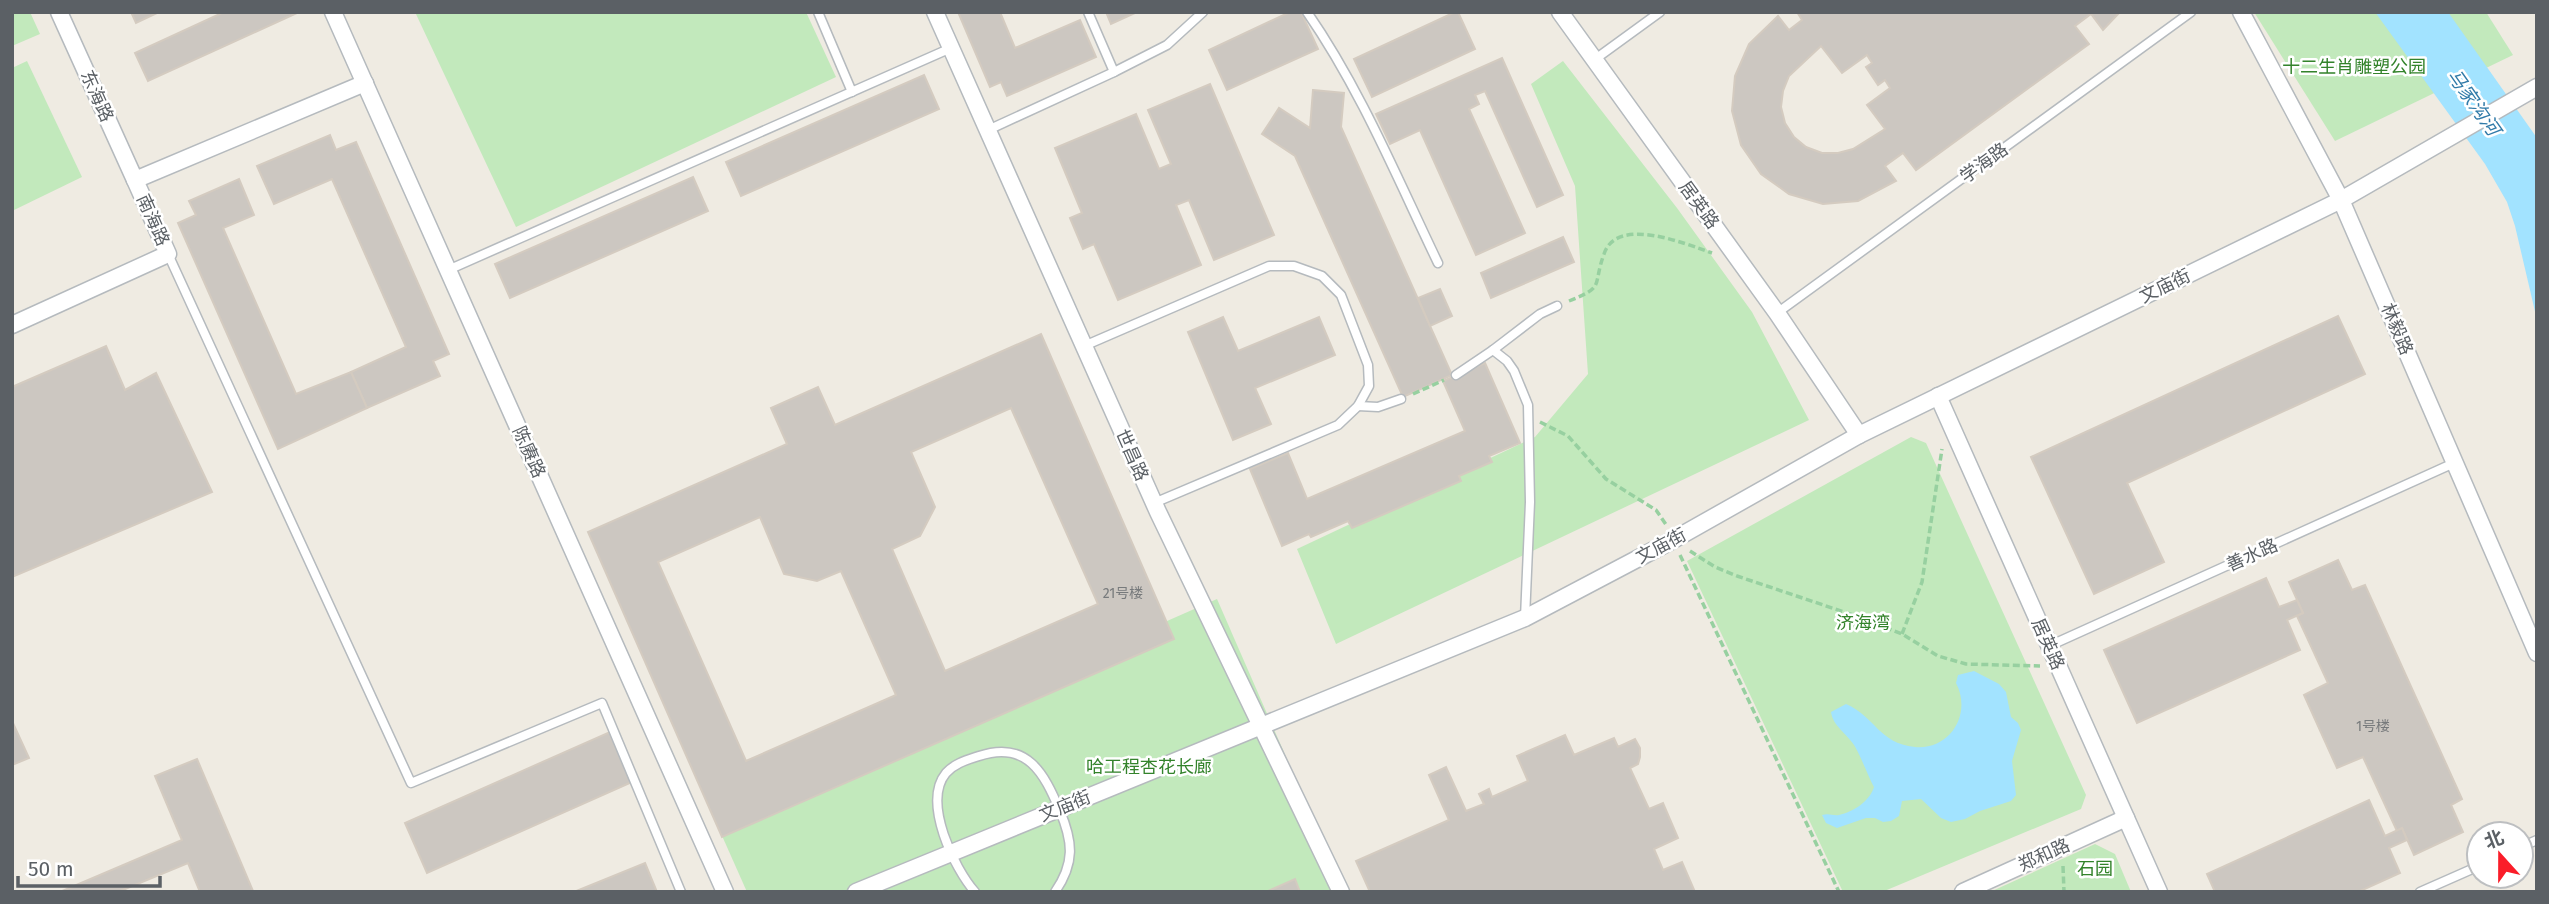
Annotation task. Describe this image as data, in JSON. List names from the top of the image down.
{
  "streets": {
    "street": [
      "东海路",
      "居英路",
      "南海路",
      "文庙街",
      "林毅路",
      "陈赓路",
      "世昌路",
      "郑和路"
    ],
    "lane": ["学海路", "善水路"]
  },
  "crossings": [
    ["东海路", "南海路"],
    ["学海路", "居英路"],
    ["居英路", "文庙街"],
    ["居英路", "善水路"],
    ["居英路", "郑和路"],
    ["南海路", "陈赓路"],
    ["文庙街", "林毅路"],
    ["文庙街", "世昌路"],
    ["林毅路", "善水路"]
  ],
  "water": ["马家沟河"],
  "parks": [
    "十二生肖雕塑公园",
    "济海湾",
    "哈工程杏花长廊",
    "石园"
  ],
  "house_numbers": ["21号楼", "1号楼"],
  "scale_bar": "50 m",
  "north": "top"
}
